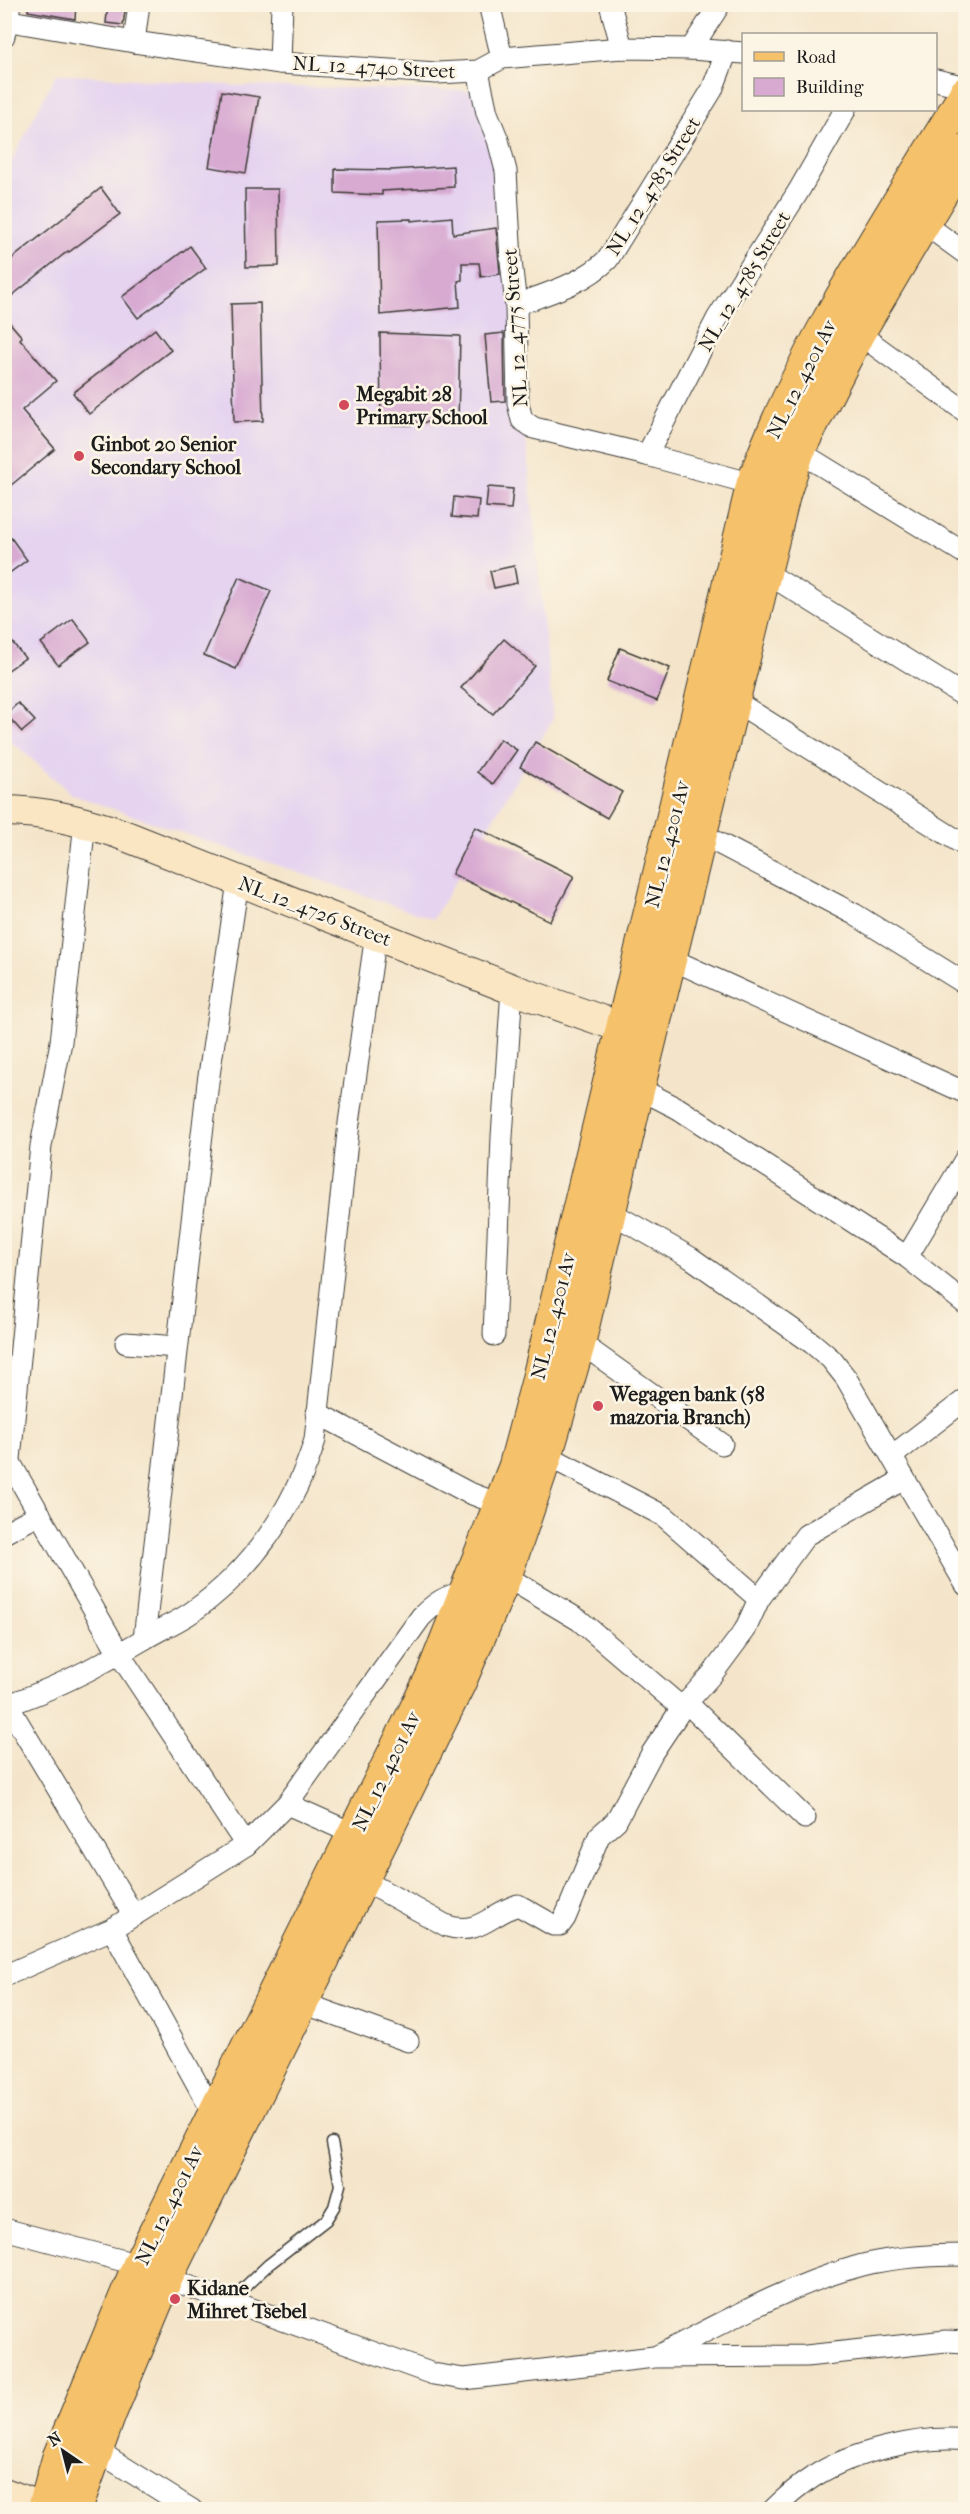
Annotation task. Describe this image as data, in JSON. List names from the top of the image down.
{
  "streets": {
    "main road": ["NL_12_4201 Av"],
    "street": [
      "NL_12_4740 Street",
      "NL_12_4783 Street",
      "NL_12_4785 Street",
      "NL_12_4775 Street",
      "NL_12_4726 Street"
    ]
  },
  "crossings": [
    ["NL_12_4740 Street", "NL_12_4783 Street"],
    ["NL_12_4740 Street", "NL_12_4775 Street"],
    ["NL_12_4783 Street", "NL_12_4775 Street"],
    ["NL_12_4785 Street", "NL_12_4775 Street"],
    ["NL_12_4775 Street", "NL_12_4201 Av"],
    ["NL_12_4201 Av", "NL_12_4726 Street"]
  ],
  "places": [
    "Megabit 28 Primary School",
    "Ginbot 20 Senior Secondary School",
    "Wegagen bank (58 mazoria Branch)",
    "Kidane Mihret Tsebel"
  ],
  "legend": ["Road", "Building"],
  "north": "top left"
}
